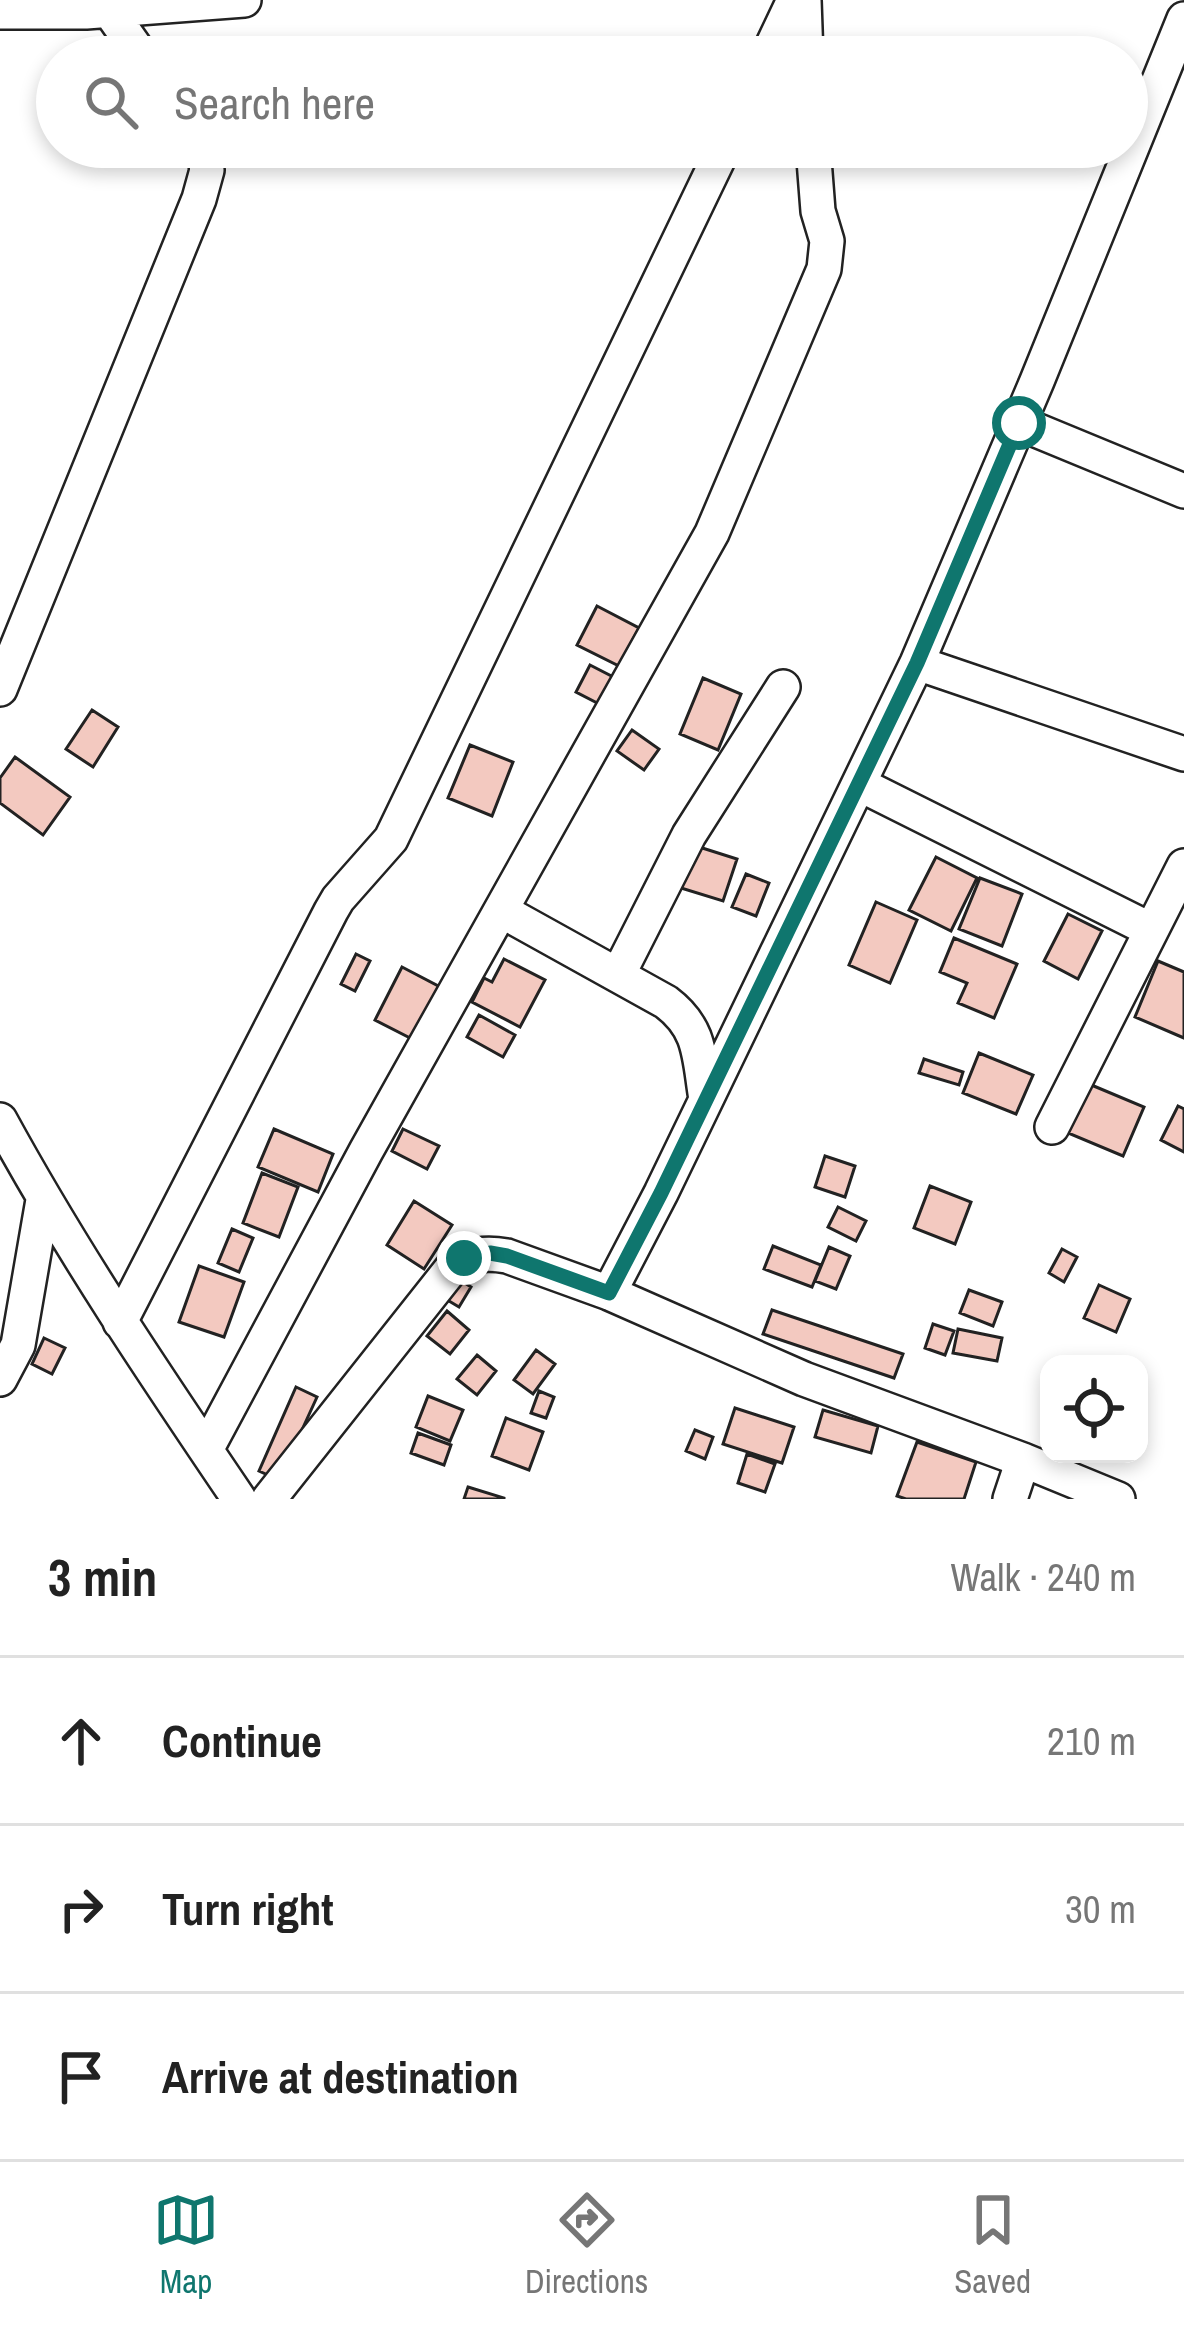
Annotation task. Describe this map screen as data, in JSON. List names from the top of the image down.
{
  "page": {
    "search": "Search here",
    "heading": ["3 min", "Walk · 240 m"],
    "list": [
      ["Continue", "210 m"],
      ["Turn right", "30 m"],
      "Arrive at destination"
    ],
    "nav": ["Map", "Directions", "Saved"]
  }
}
